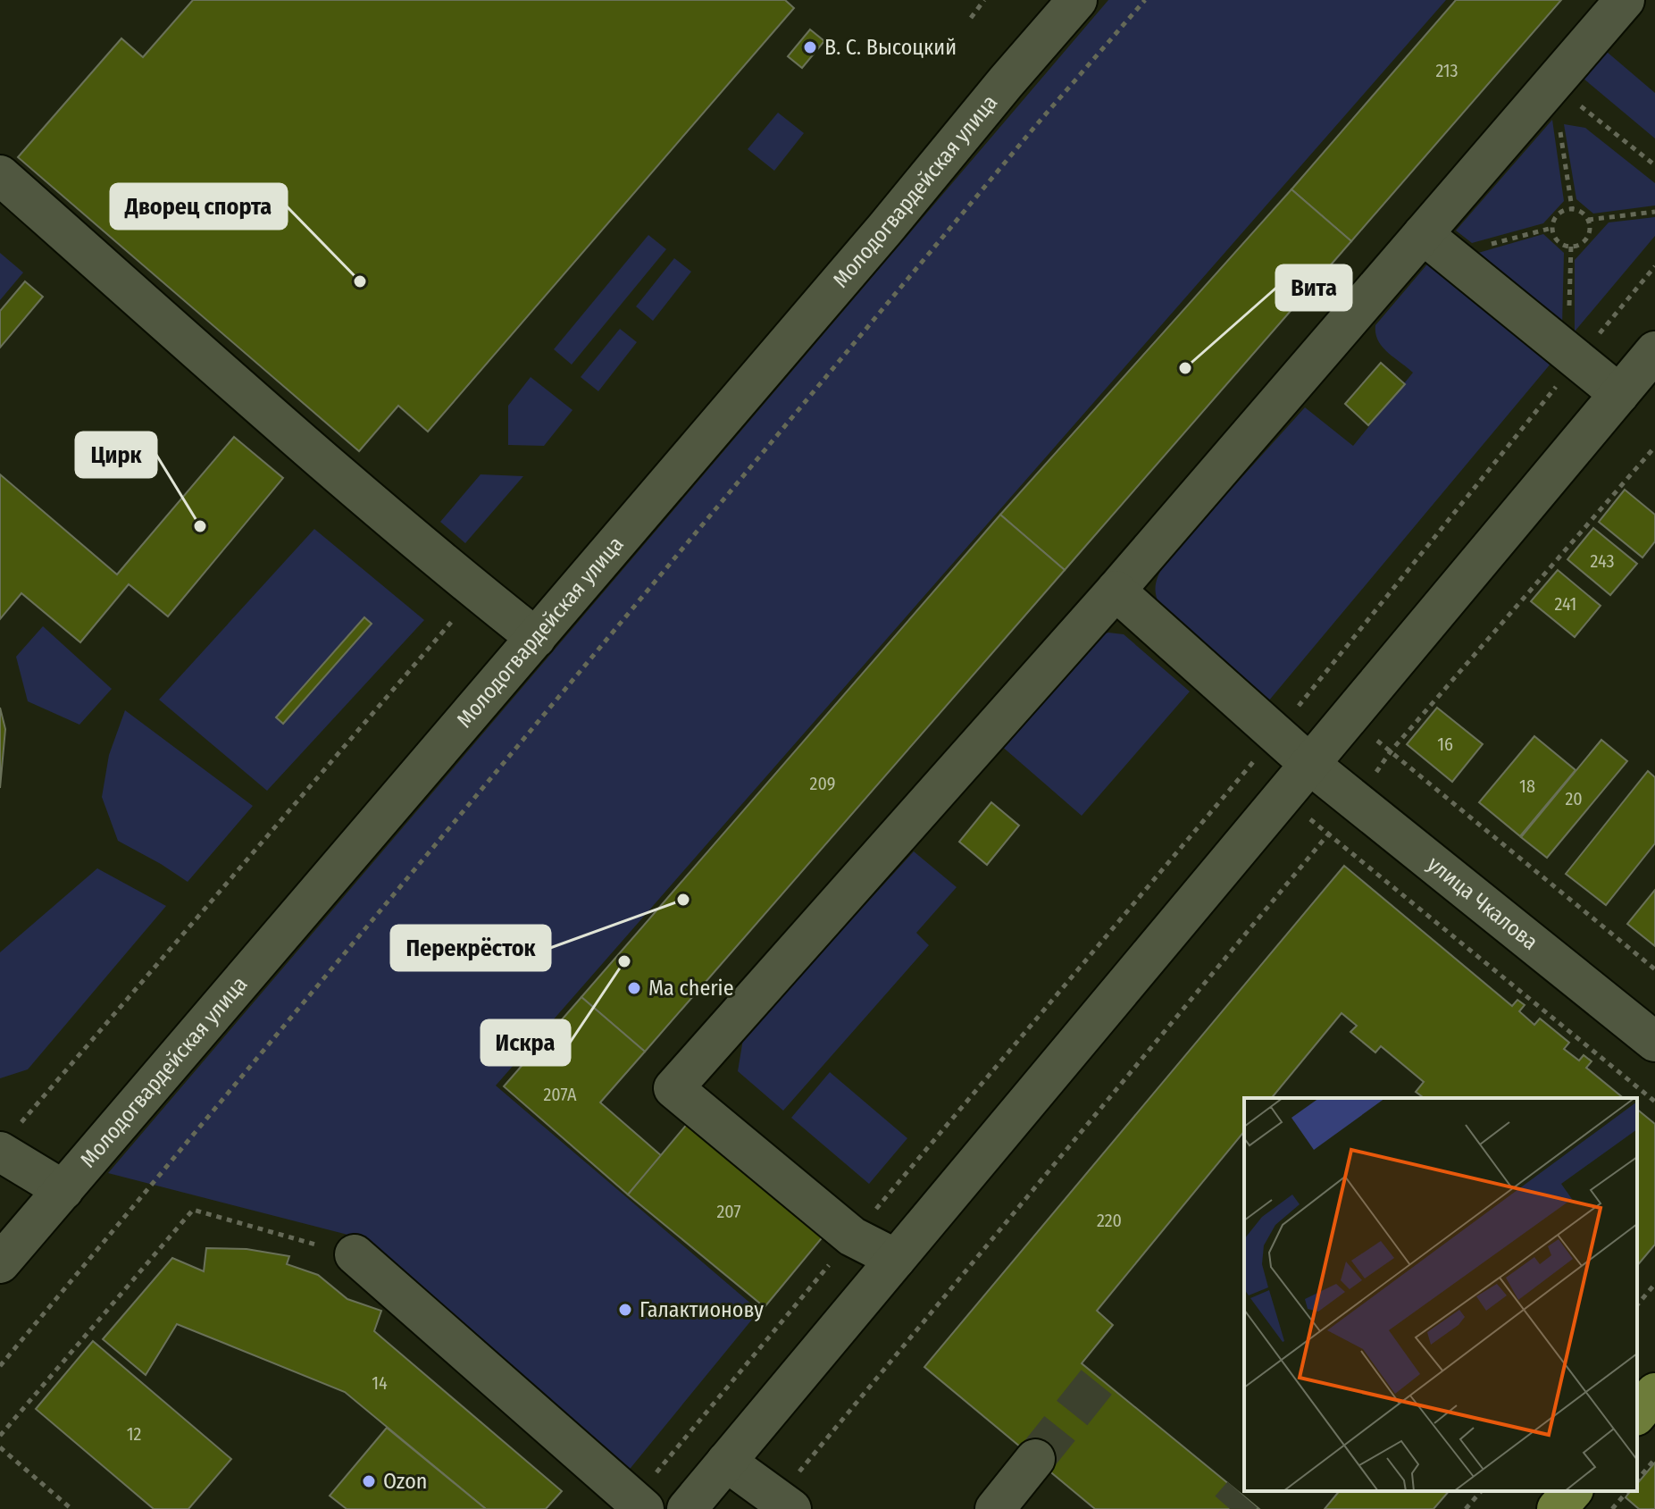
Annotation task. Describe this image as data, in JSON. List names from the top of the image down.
{
  "streets": {
    "street": ["Молодогвардейская улица", "улица Чкалова"]
  },
  "places": [
    "В. С. Высоцкий",
    "Дворец спорта",
    "Вита",
    "Цирк",
    "Перекрёсток",
    "Искра",
    "Ma cherie",
    "Галактионову",
    "Ozon"
  ],
  "house_numbers": [
    "213",
    "243",
    "241",
    "16",
    "209",
    "18",
    "20",
    "207А",
    "207",
    "220",
    "14",
    "12"
  ]
}
